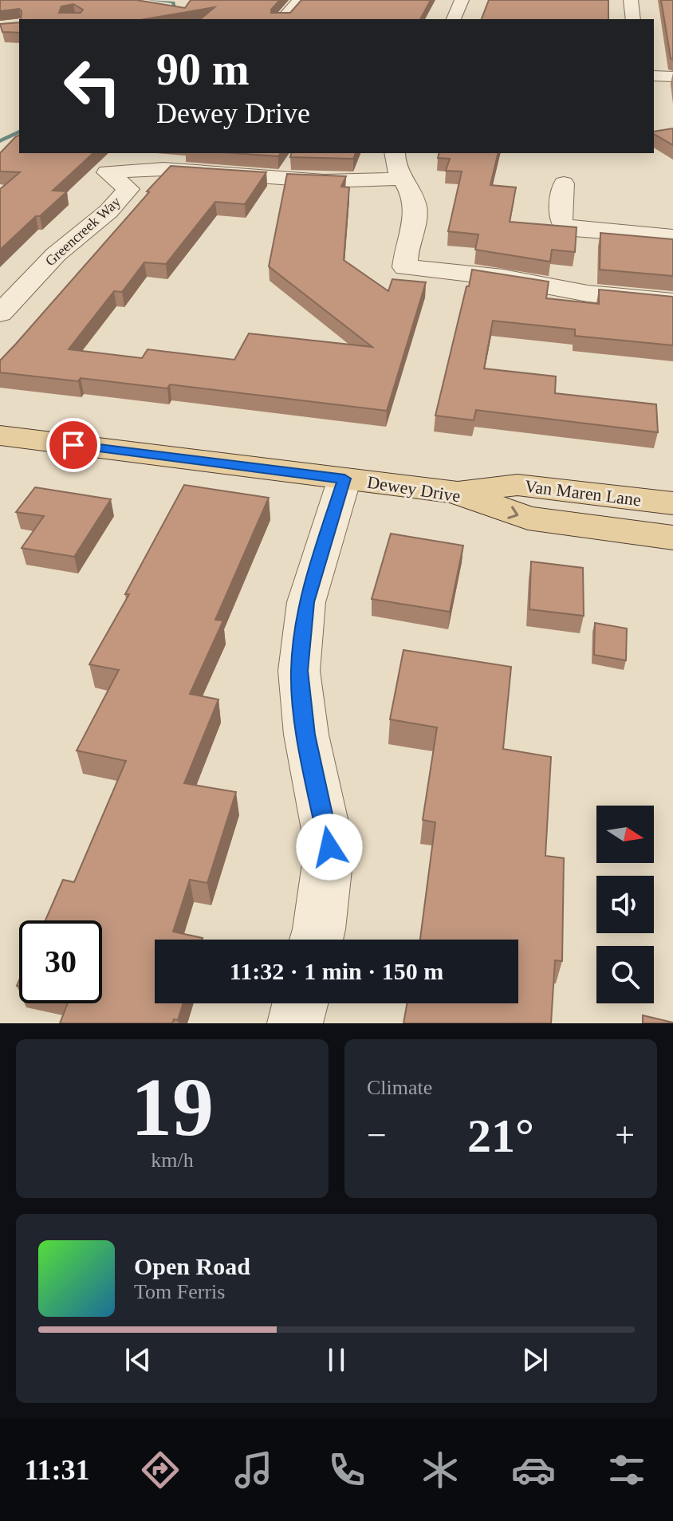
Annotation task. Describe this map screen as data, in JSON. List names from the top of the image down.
{
  "streets": {
    "main road": ["Dewey Drive", "Van Maren Lane"],
    "street": ["Greencreek Way"]
  },
  "crossings": [
    ["Dewey Drive", "Van Maren Lane"]
  ],
  "north": "right",
  "page": {
    "turn": ["90 m", "Dewey Drive"],
    "limit": "30",
    "trip": "11:32 · 1 min · 150 m",
    "tile": [
      ["19", "km/h"],
      "Climate"
    ],
    "heat": ["−", "21°", "+"],
    "song": ["Open Road", "Tom Ferris"],
    "tabs": "11:31"
  }
}
